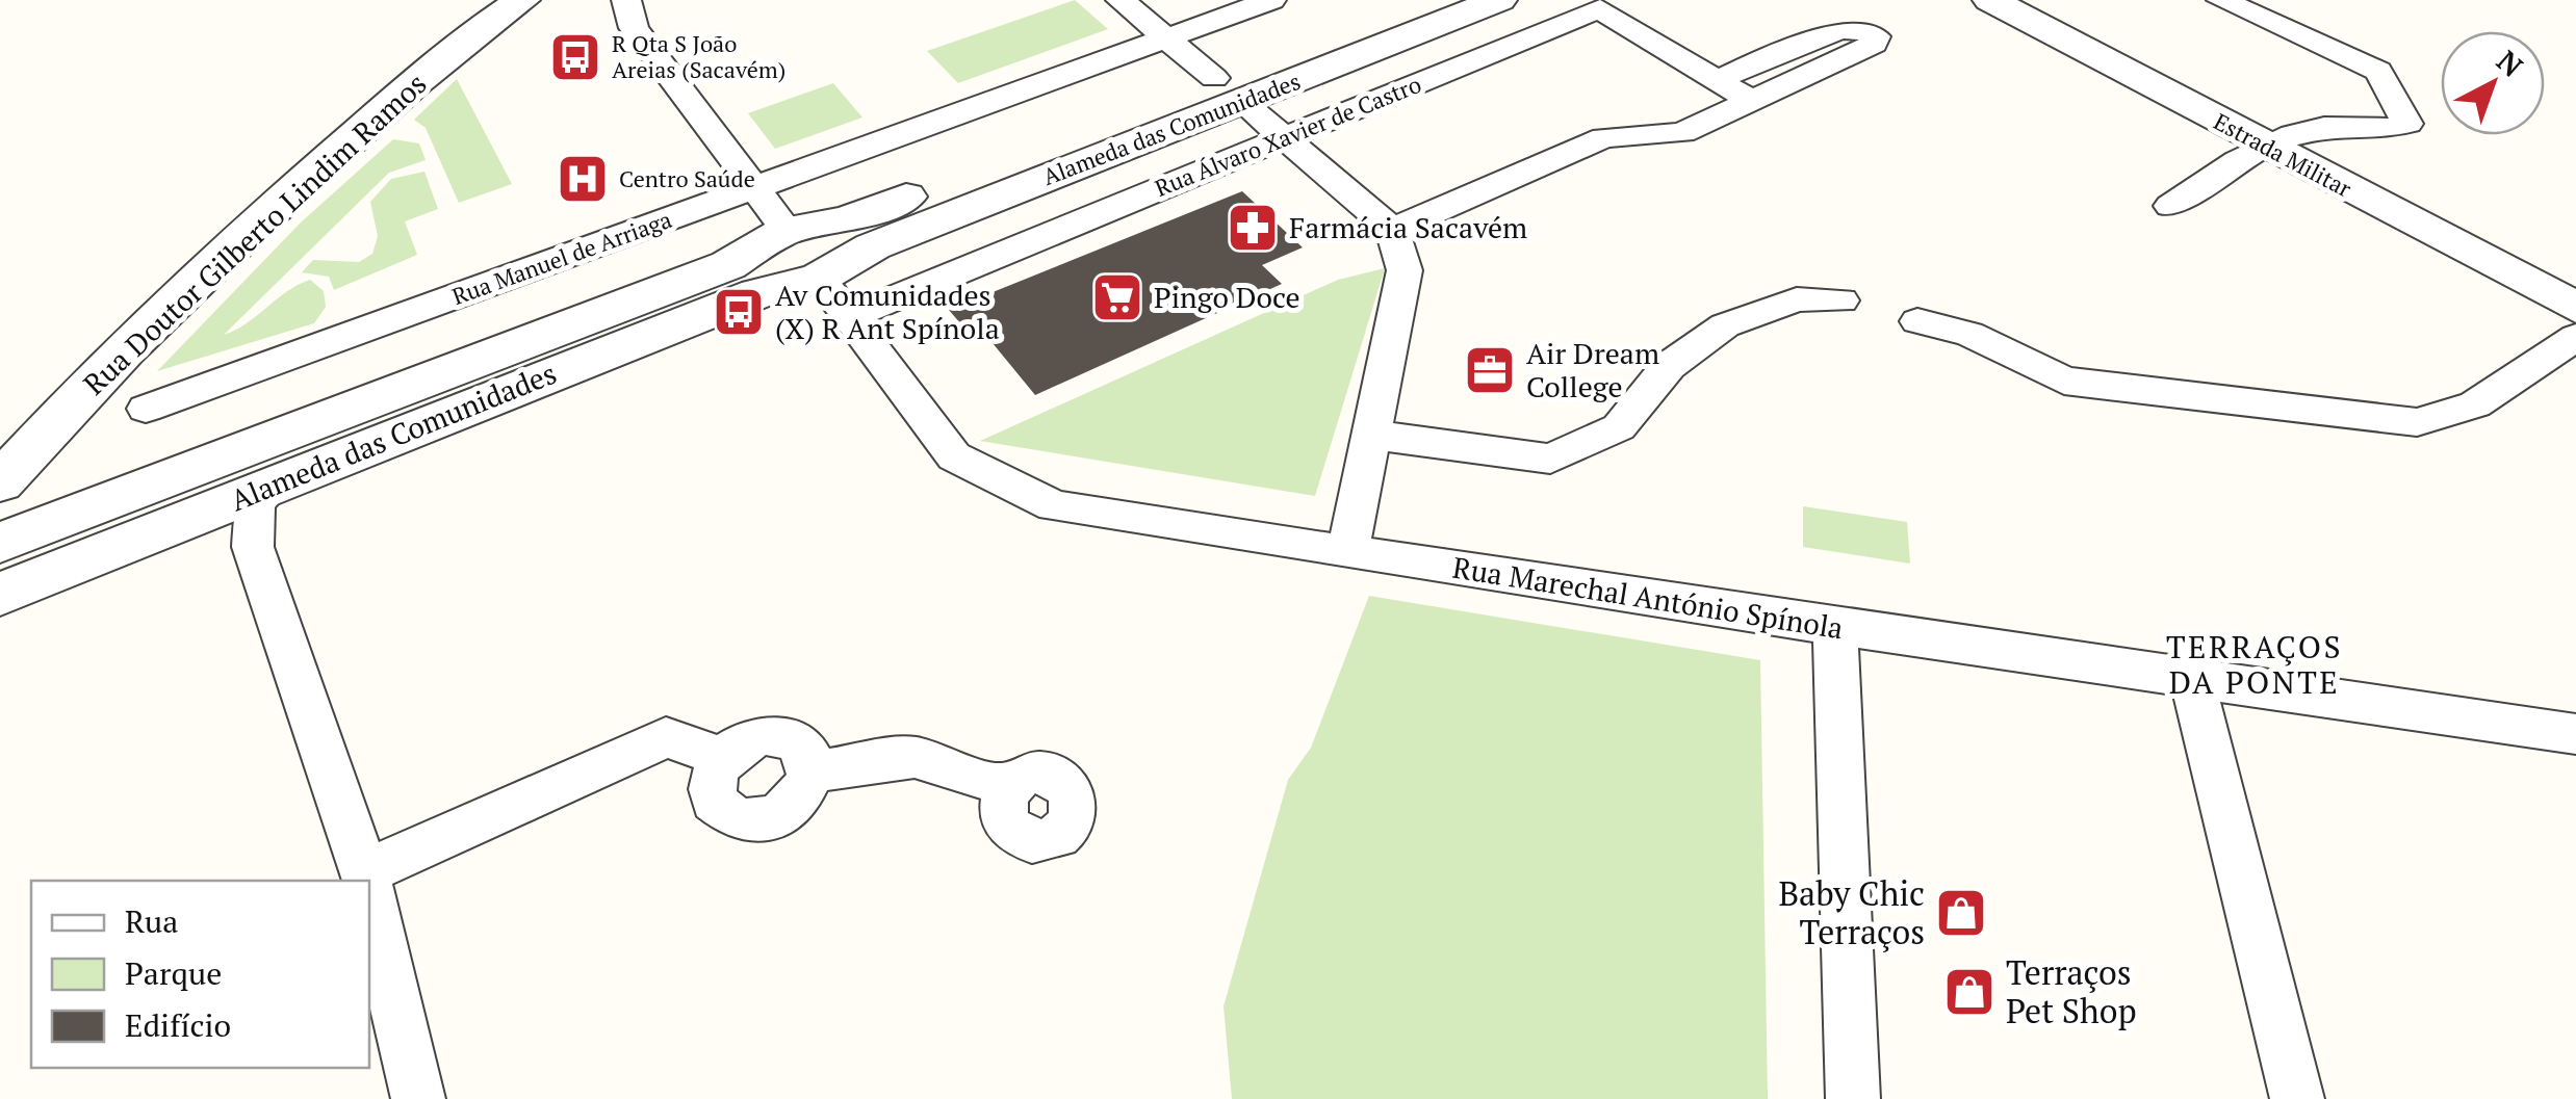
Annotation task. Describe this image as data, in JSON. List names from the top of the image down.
{
  "streets": {
    "street": [
      "Alameda das Comunidades",
      "Rua Álvaro Xavier de Castro",
      "Estrada Militar",
      "Rua Doutor Gilberto Lindim Ramos",
      "Rua Manuel de Arriaga",
      "Rua Marechal António Spínola"
    ]
  },
  "crossings": [
    ["Alameda das Comunidades", "Rua Marechal António Spínola"],
    ["Rua Álvaro Xavier de Castro", "Rua Marechal António Spínola"],
    ["Rua Manuel de Arriaga", "Rua Marechal António Spínola"]
  ],
  "districts": ["TERRAÇOS DA PONTE"],
  "places": {
    "bus stop": ["R Qta S João Areias (Sacavém)", "Av Comunidades (X) R Ant Spínola"],
    "hospital": ["Centro Saúde"],
    "pharmacy": ["Farmácia Sacavém"],
    "supermarket": ["Pingo Doce"],
    "office": ["Air Dream College"],
    "shop": ["Baby Chic Terraços", "Terraços Pet Shop"]
  },
  "legend": ["Rua", "Parque", "Edifício"],
  "north": "top right"
}
